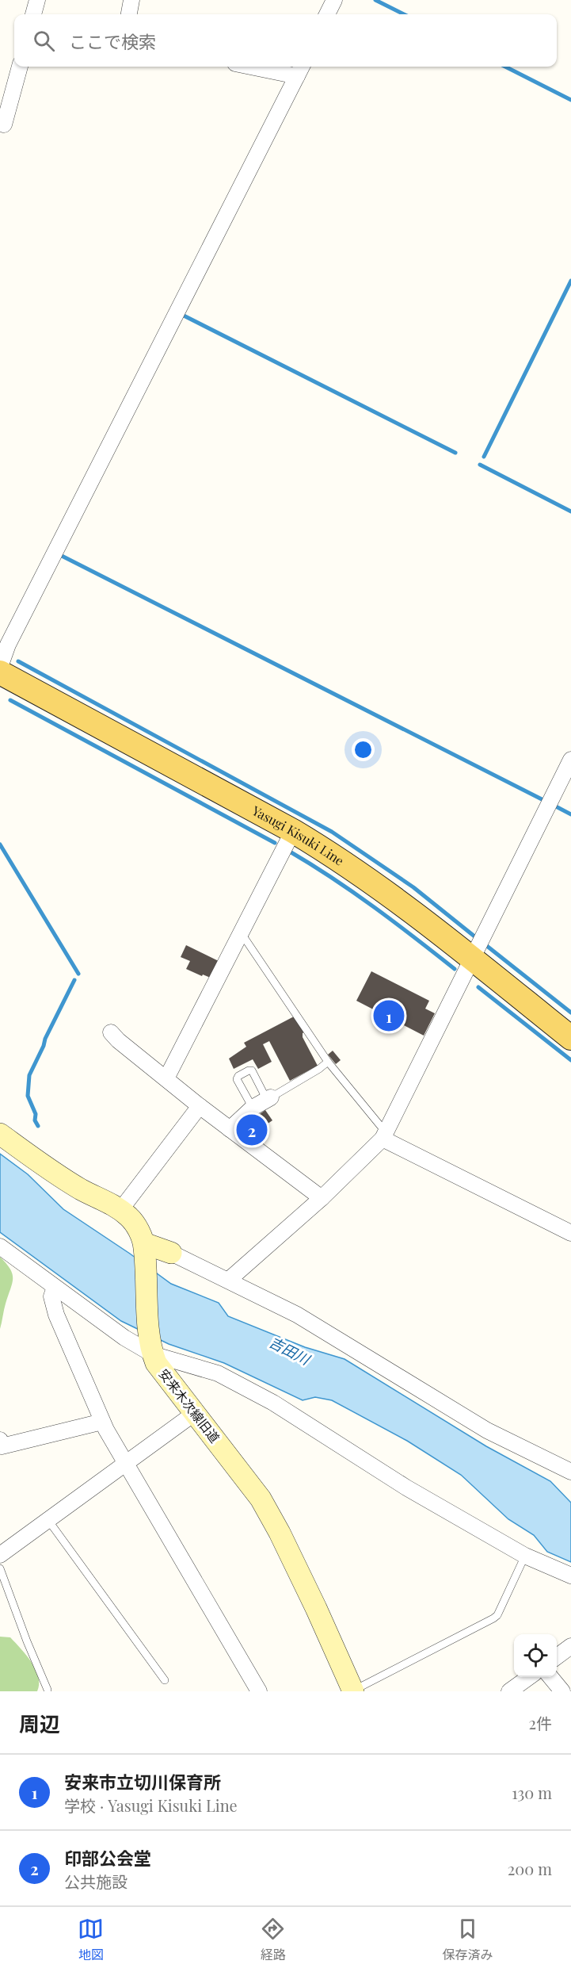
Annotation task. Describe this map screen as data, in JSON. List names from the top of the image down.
{
  "streets": {
    "main road": ["Yasugi Kisuki Line"],
    "street": ["安来木次線旧道"]
  },
  "water": ["吉田川"],
  "page": {
    "search": "ここで検索",
    "pins": ["1", "2"],
    "heading": ["周辺", "2件"],
    "list": [
      {
        "mark": "1",
        "name": "安来市立切川保育所",
        "note": "学校 · Yasugi Kisuki Line",
        "value": "130 m"
      },
      {
        "mark": "2",
        "name": "印部公会堂",
        "note": "公共施設",
        "value": "200 m"
      }
    ],
    "nav": ["地図", "経路", "保存済み"]
  }
}
